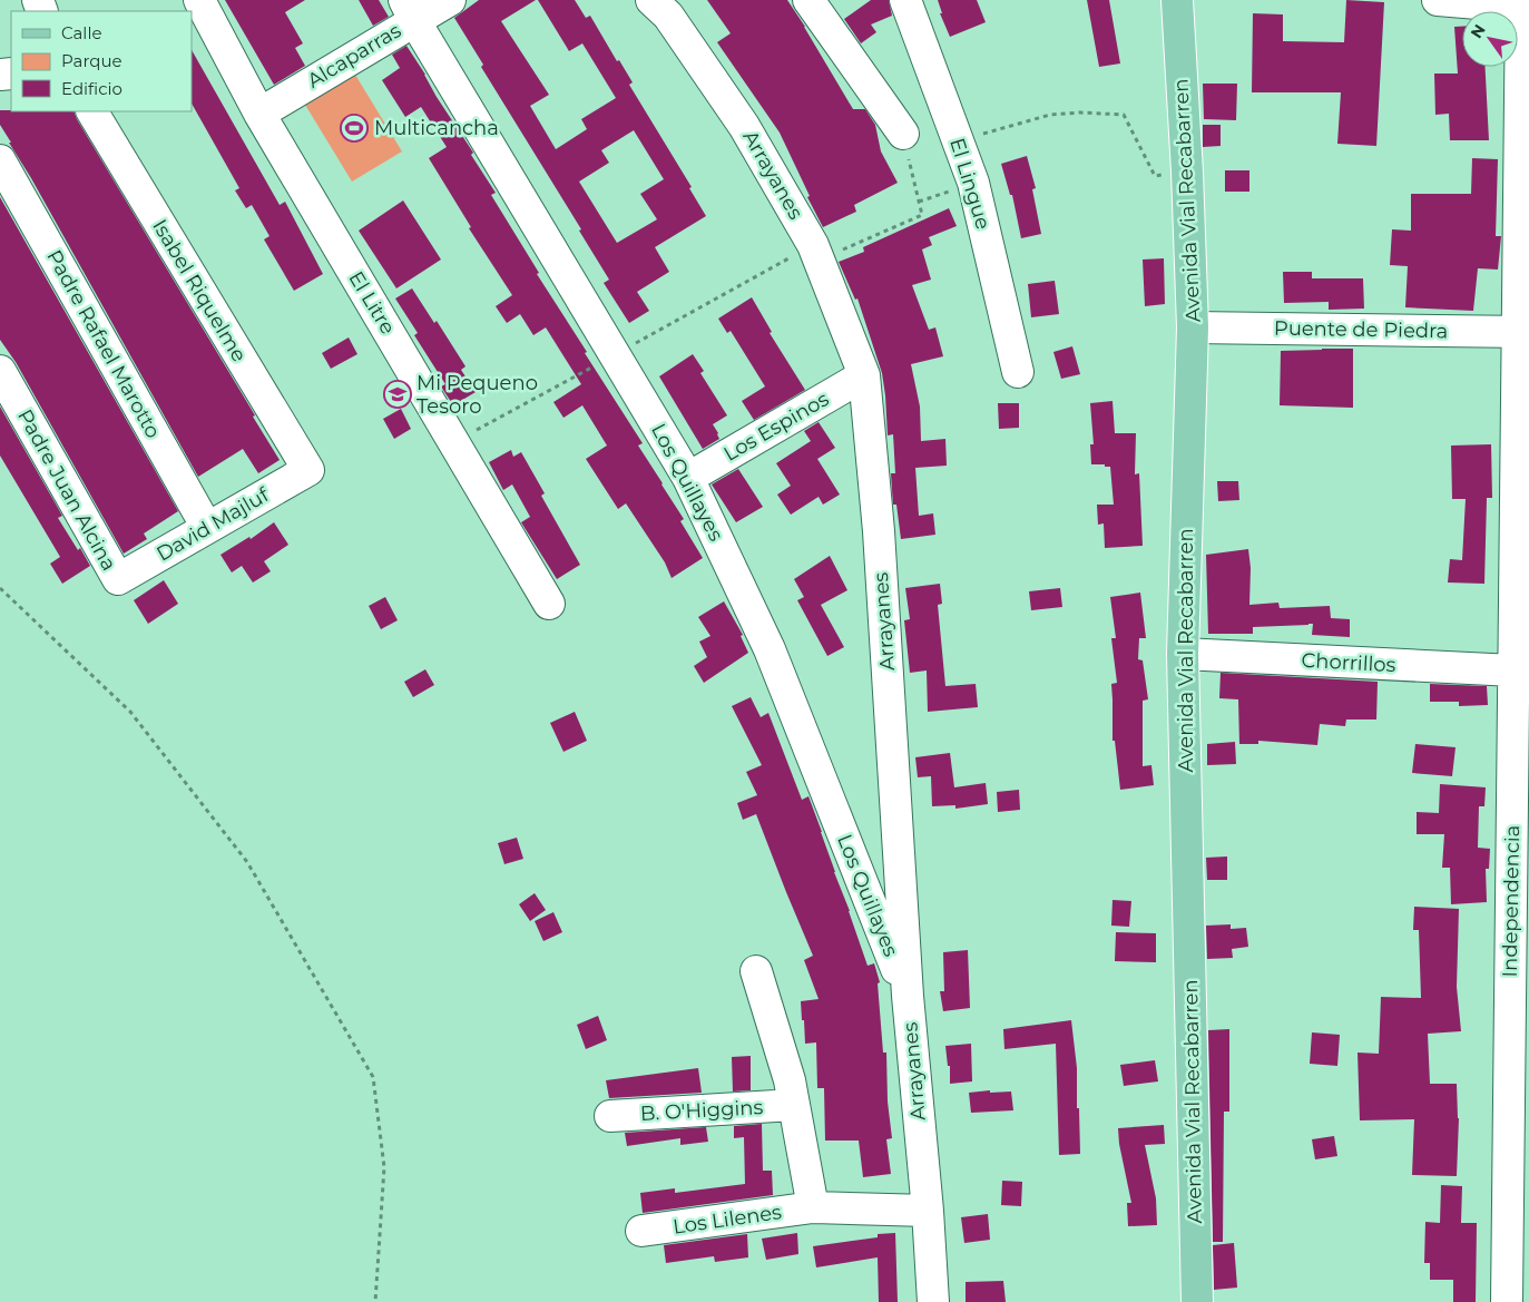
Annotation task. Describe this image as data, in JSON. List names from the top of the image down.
{
  "streets": {
    "main road": ["Avenida Vial Recabarren"],
    "street": [
      "Alcaparras",
      "Arrayanes",
      "El Lingue",
      "Isabel Riquelme",
      "El Litre",
      "Puente de Piedra",
      "Padre Rafael Marotto",
      "Los Espinos",
      "Los Quillayes",
      "Padre Juan Alcina",
      "David Majluf",
      "Chorrillos",
      "Independencia",
      "B. O'Higgins",
      "Los Lilenes"
    ]
  },
  "crossings": [
    ["Alcaparras", "El Litre"],
    ["Alcaparras", "Los Quillayes"],
    ["Arrayanes", "Los Espinos"],
    ["Arrayanes", "Los Quillayes"],
    ["Avenida Vial Recabarren", "Puente de Piedra"],
    ["Avenida Vial Recabarren", "Chorrillos"],
    ["Isabel Riquelme", "David Majluf"],
    ["Puente de Piedra", "Independencia"],
    ["Padre Rafael Marotto", "David Majluf"],
    ["Los Espinos", "Los Quillayes"],
    ["Padre Juan Alcina", "David Majluf"],
    ["Chorrillos", "Independencia"]
  ],
  "places": {
    "sports": ["Multicancha"],
    "school or university": ["Mi Pequeno Tesoro"]
  },
  "legend": ["Calle", "Parque", "Edificio"],
  "north": "top left"
}
